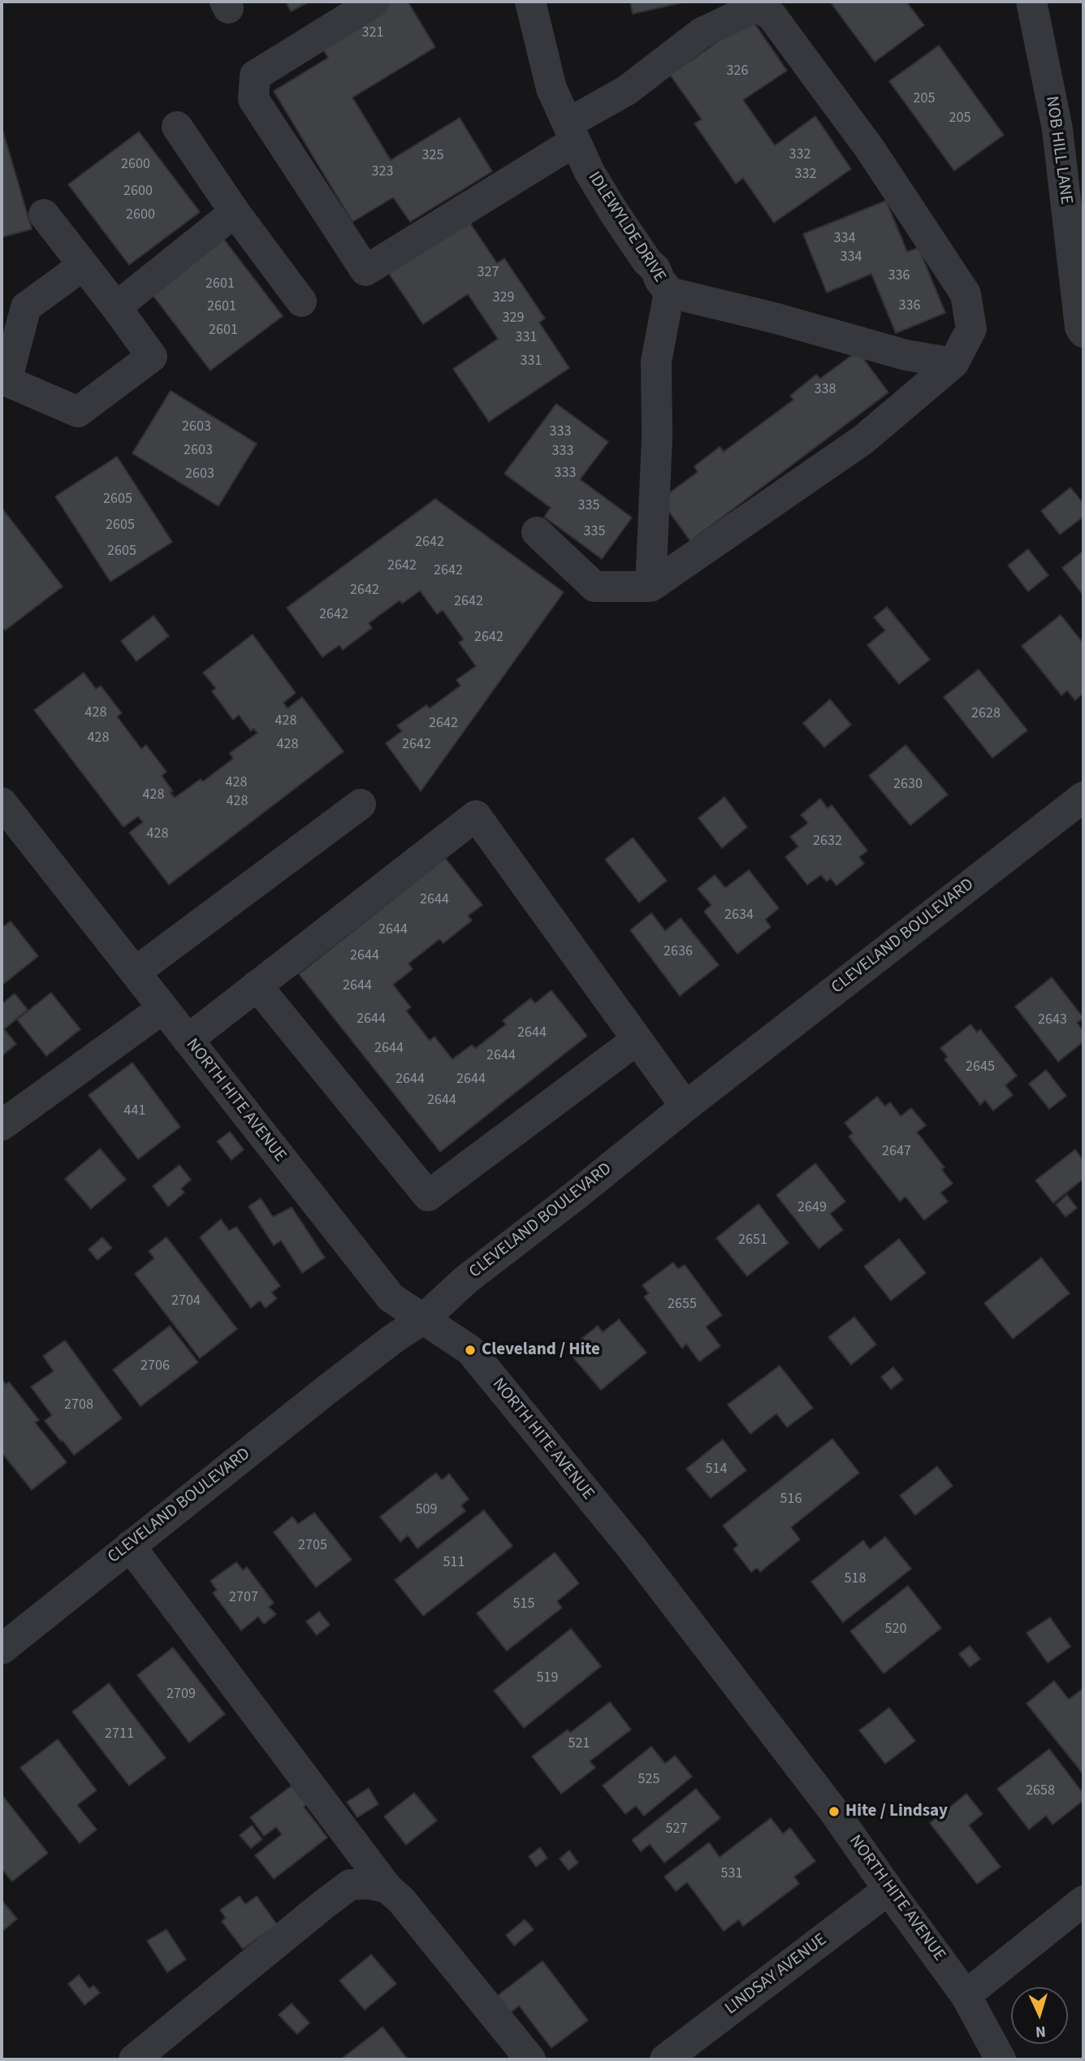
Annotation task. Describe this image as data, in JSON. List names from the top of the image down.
{
  "streets": {
    "street": [
      "NOB HILL LANE",
      "IDLEWYLDE DRIVE",
      "CLEVELAND BOULEVARD",
      "NORTH HITE AVENUE",
      "LINDSAY AVENUE"
    ]
  },
  "crossings": [
    ["CLEVELAND BOULEVARD", "NORTH HITE AVENUE"],
    ["NORTH HITE AVENUE", "LINDSAY AVENUE"]
  ],
  "places": ["Cleveland / Hite", "Hite / Lindsay"],
  "house_numbers": [
    "321",
    "326",
    "205",
    "205",
    "332",
    "325",
    "2600",
    "323",
    "332",
    "2600",
    "2600",
    "334",
    "334",
    "327",
    "336",
    "2601",
    "329",
    "336",
    "2601",
    "329",
    "2601",
    "331",
    "331",
    "338",
    "2603",
    "333",
    "2603",
    "333",
    "333",
    "2603",
    "2605",
    "335",
    "2605",
    "335",
    "2642",
    "2605",
    "2642",
    "2642",
    "2642",
    "2642",
    "2642",
    "2642",
    "428",
    "2628",
    "428",
    "2642",
    "428",
    "428",
    "2642",
    "428",
    "2630",
    "428",
    "428",
    "428",
    "2632",
    "2644",
    "2634",
    "2644",
    "2636",
    "2644",
    "2644",
    "2644",
    "2643",
    "2644",
    "2644",
    "2644",
    "2645",
    "2644",
    "2644",
    "2644",
    "441",
    "2647",
    "2649",
    "2651",
    "2704",
    "2655",
    "2706",
    "2708",
    "514",
    "516",
    "509",
    "2705",
    "511",
    "518",
    "2707",
    "515",
    "520",
    "519",
    "2709",
    "2711",
    "521",
    "525",
    "2658",
    "527",
    "531"
  ],
  "north": "bottom"
}
